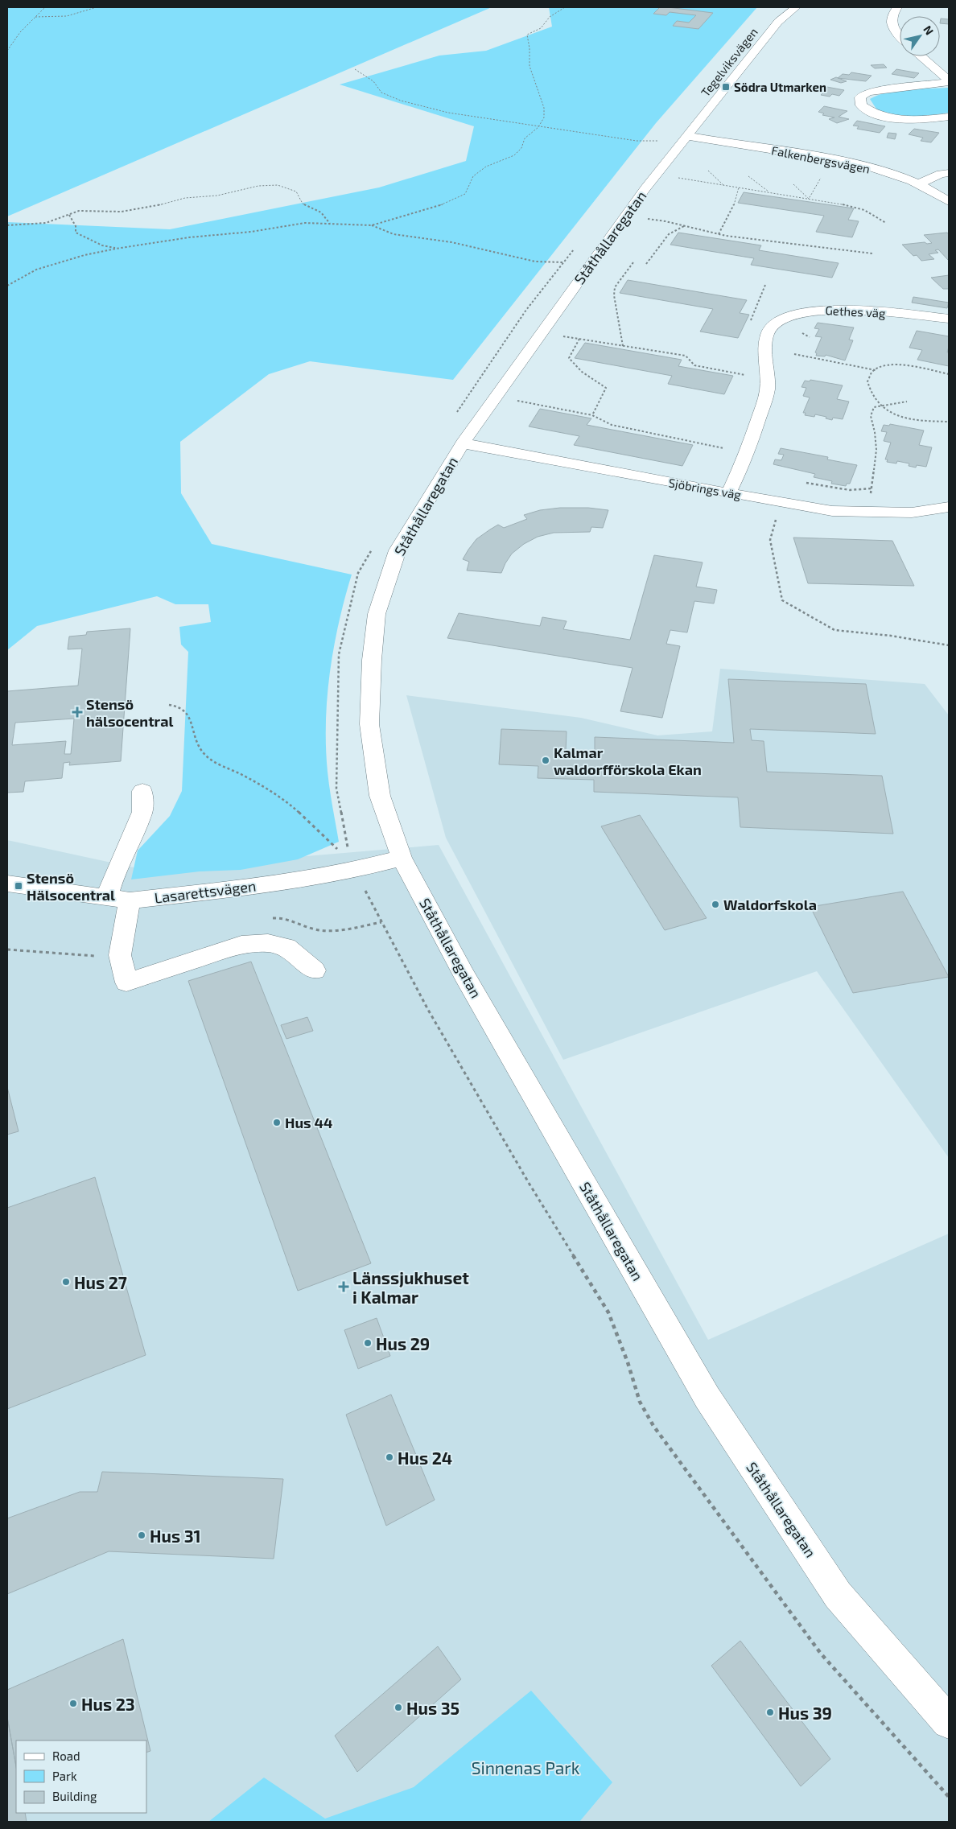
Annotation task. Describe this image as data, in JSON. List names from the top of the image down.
{
  "streets": {
    "street": [
      "Tegelviksvägen",
      "Falkenbergsvägen",
      "Ståthållaregatan",
      "Gethes väg",
      "Sjöbrings väg",
      "Lasarettsvägen"
    ]
  },
  "crossings": [
    ["Tegelviksvägen", "Falkenbergsvägen"],
    ["Tegelviksvägen", "Ståthållaregatan"],
    ["Falkenbergsvägen", "Ståthållaregatan"],
    ["Ståthållaregatan", "Sjöbrings väg"],
    ["Ståthållaregatan", "Lasarettsvägen"],
    ["Gethes väg", "Sjöbrings väg"]
  ],
  "parks": ["Sinnenas Park"],
  "places": {
    "transit": ["Södra Utmarken", "Stensö Hälsocentral"],
    "health": ["Stensö hälsocentral", "Länssjukhuset i Kalmar"],
    "other": [
      "Kalmar waldorfförskola Ekan",
      "Waldorfskola",
      "Hus 44",
      "Hus 27",
      "Hus 29",
      "Hus 24",
      "Hus 31",
      "Hus 23",
      "Hus 35",
      "Hus 39"
    ]
  },
  "legend": ["Road", "Park", "Building"],
  "north": "top right"
}
